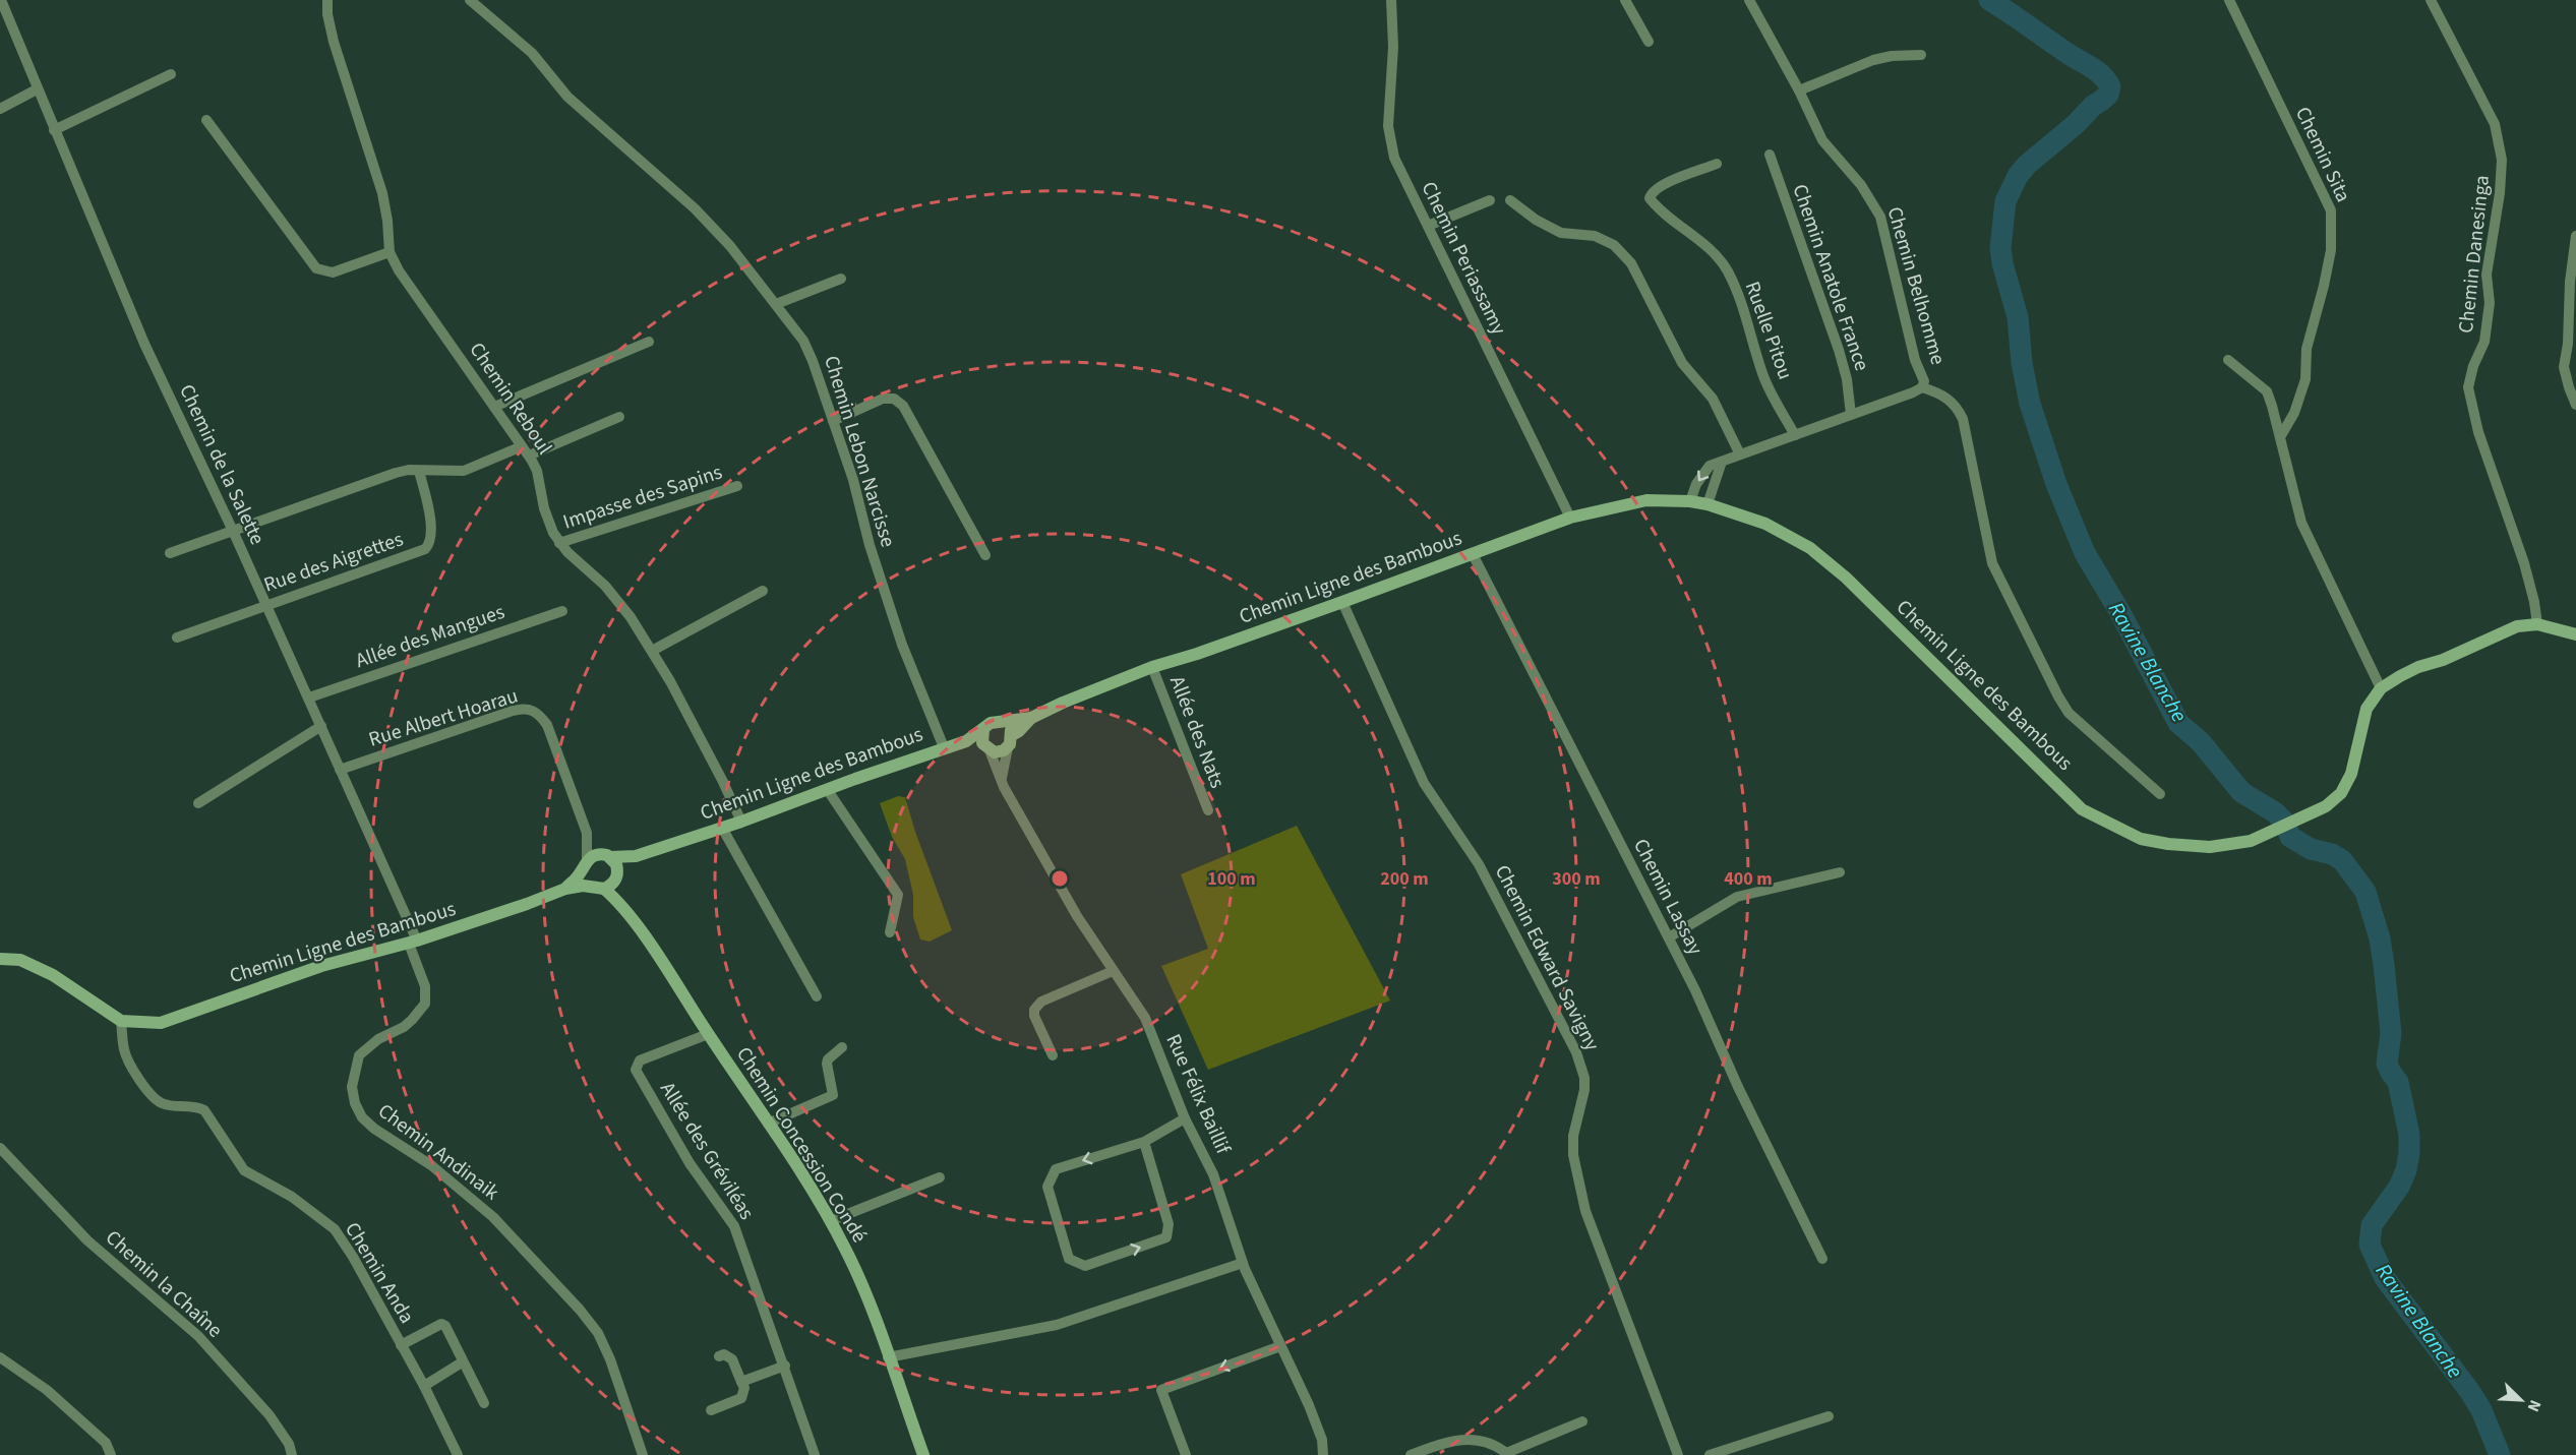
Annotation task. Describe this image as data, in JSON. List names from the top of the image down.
{
  "streets": {
    "main road": ["Chemin Ligne des Bambous", "Chemin Concession Condé"],
    "street": [
      "Chemin Sita",
      "Chemin Danesinga",
      "Chemin Periassamy",
      "Chemin Anatole France",
      "Chemin Belhomme",
      "Ruelle Pitou",
      "Chemin Reboul",
      "Chemin Lebon Narcisse",
      "Chemin de la Salette",
      "Impasse des Sapins",
      "Rue des Aigrettes",
      "Allée des Mangues",
      "Rue Albert Hoarau",
      "Allée des Nats",
      "Chemin Lassay",
      "Chemin Edward Savigny",
      "Rue Félix Baillif",
      "Allée des Gréviléas",
      "Chemin Andinaik",
      "Chemin Anda",
      "Chemin la Chaîne"
    ]
  },
  "crossings": [
    ["Chemin Periassamy", "Chemin Ligne des Bambous"],
    ["Chemin Reboul", "Impasse des Sapins"],
    ["Chemin Reboul", "Chemin Ligne des Bambous"],
    ["Chemin Lebon Narcisse", "Chemin Ligne des Bambous"],
    ["Chemin de la Salette", "Rue des Aigrettes"],
    ["Chemin de la Salette", "Chemin Ligne des Bambous"],
    ["Chemin de la Salette", "Allée des Mangues"],
    ["Chemin de la Salette", "Rue Albert Hoarau"],
    ["Chemin de la Salette", "Chemin Andinaik"],
    ["Chemin Ligne des Bambous", "Rue Albert Hoarau"],
    ["Chemin Ligne des Bambous", "Allée des Nats"],
    ["Chemin Ligne des Bambous", "Chemin Lassay"],
    ["Chemin Ligne des Bambous", "Chemin Edward Savigny"],
    ["Chemin Ligne des Bambous", "Rue Félix Baillif"],
    ["Chemin Ligne des Bambous", "Chemin Concession Condé"],
    ["Chemin Ligne des Bambous", "Chemin Andinaik"],
    ["Chemin Ligne des Bambous", "Chemin Anda"],
    ["Rue Albert Hoarau", "Chemin Concession Condé"],
    ["Chemin Concession Condé", "Allée des Gréviléas"]
  ],
  "water": ["Ravine Blanche"],
  "north": "bottom right",
  "rings": [
    "100 m",
    "200 m",
    "300 m",
    "400 m"
  ]
}
